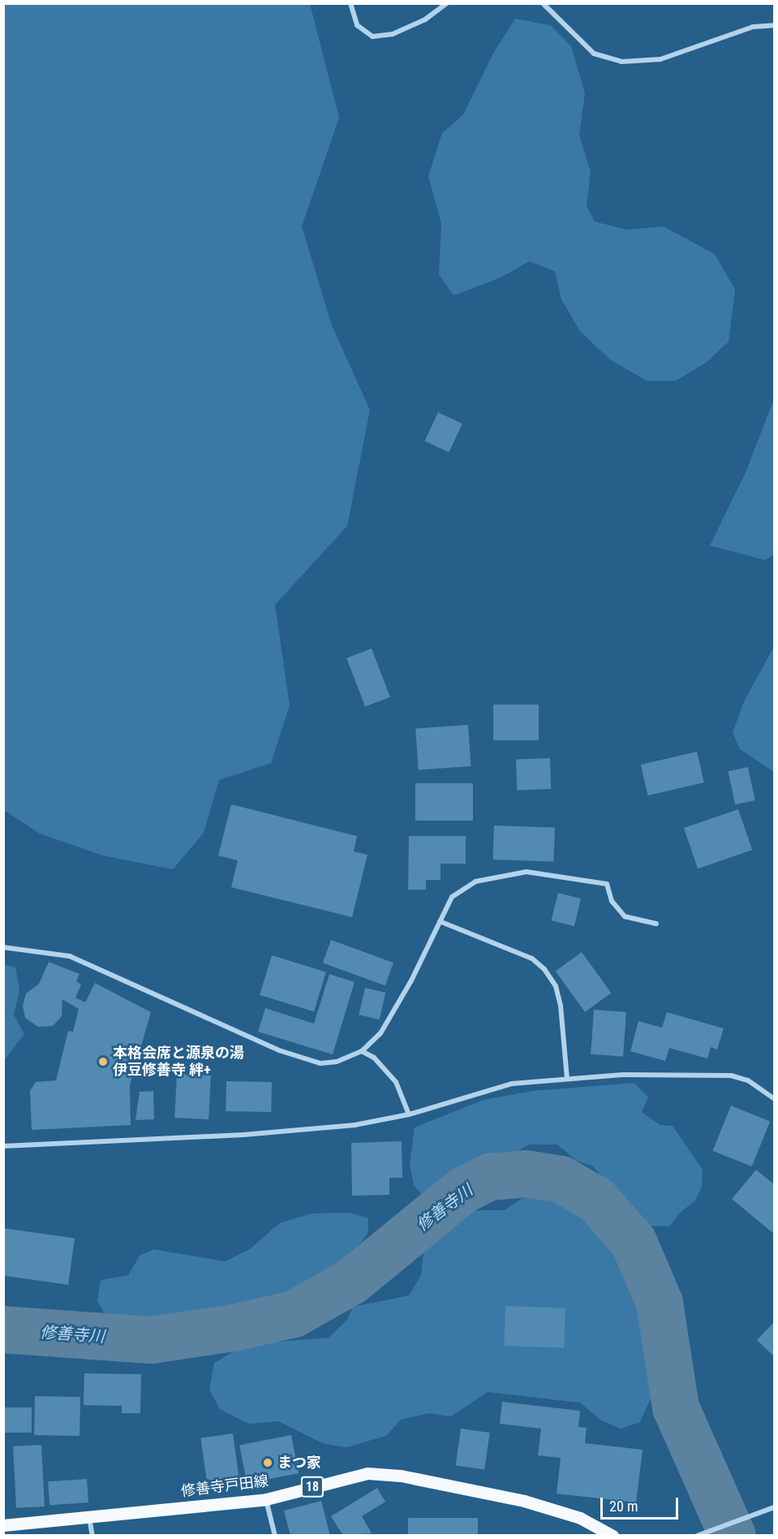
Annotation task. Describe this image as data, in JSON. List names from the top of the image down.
{
  "streets": {
    "main road": ["修善寺戸田線", "18"]
  },
  "water": ["修善寺川"],
  "places": ["本格会席と源泉の湯 伊豆修善寺 絆+", "まつ家"],
  "scale_bar": "20 m"
}
